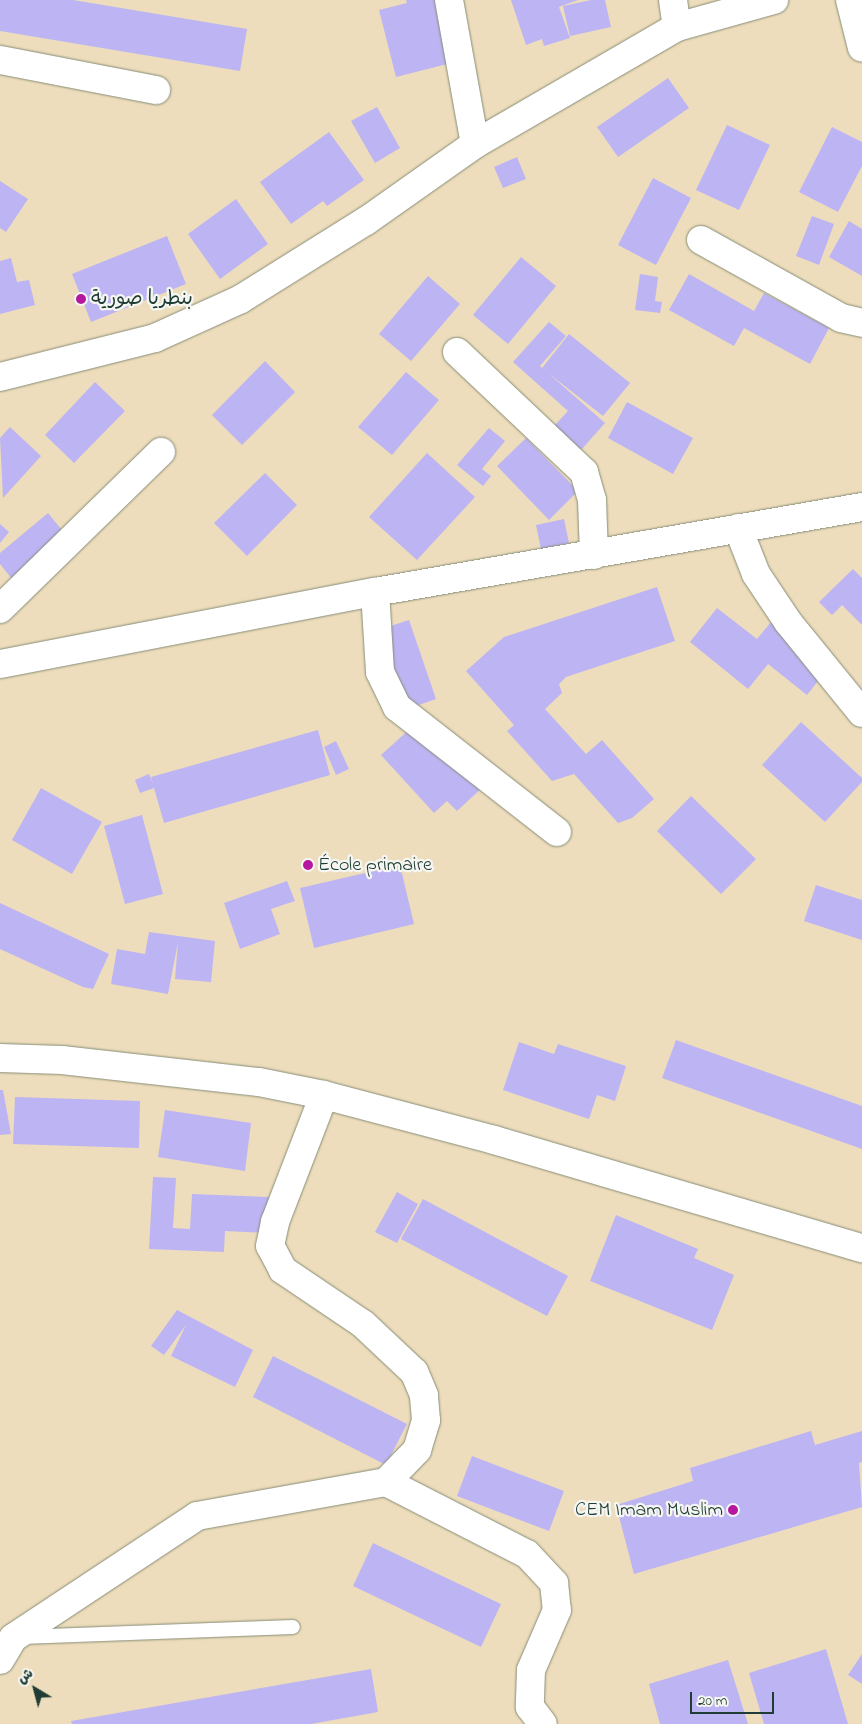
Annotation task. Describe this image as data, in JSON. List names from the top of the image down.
{
  "places": ["بنطريا صورية", "École primaire", "CEM Imam Muslim"],
  "scale_bar": "20 m",
  "north": "top left"
}
